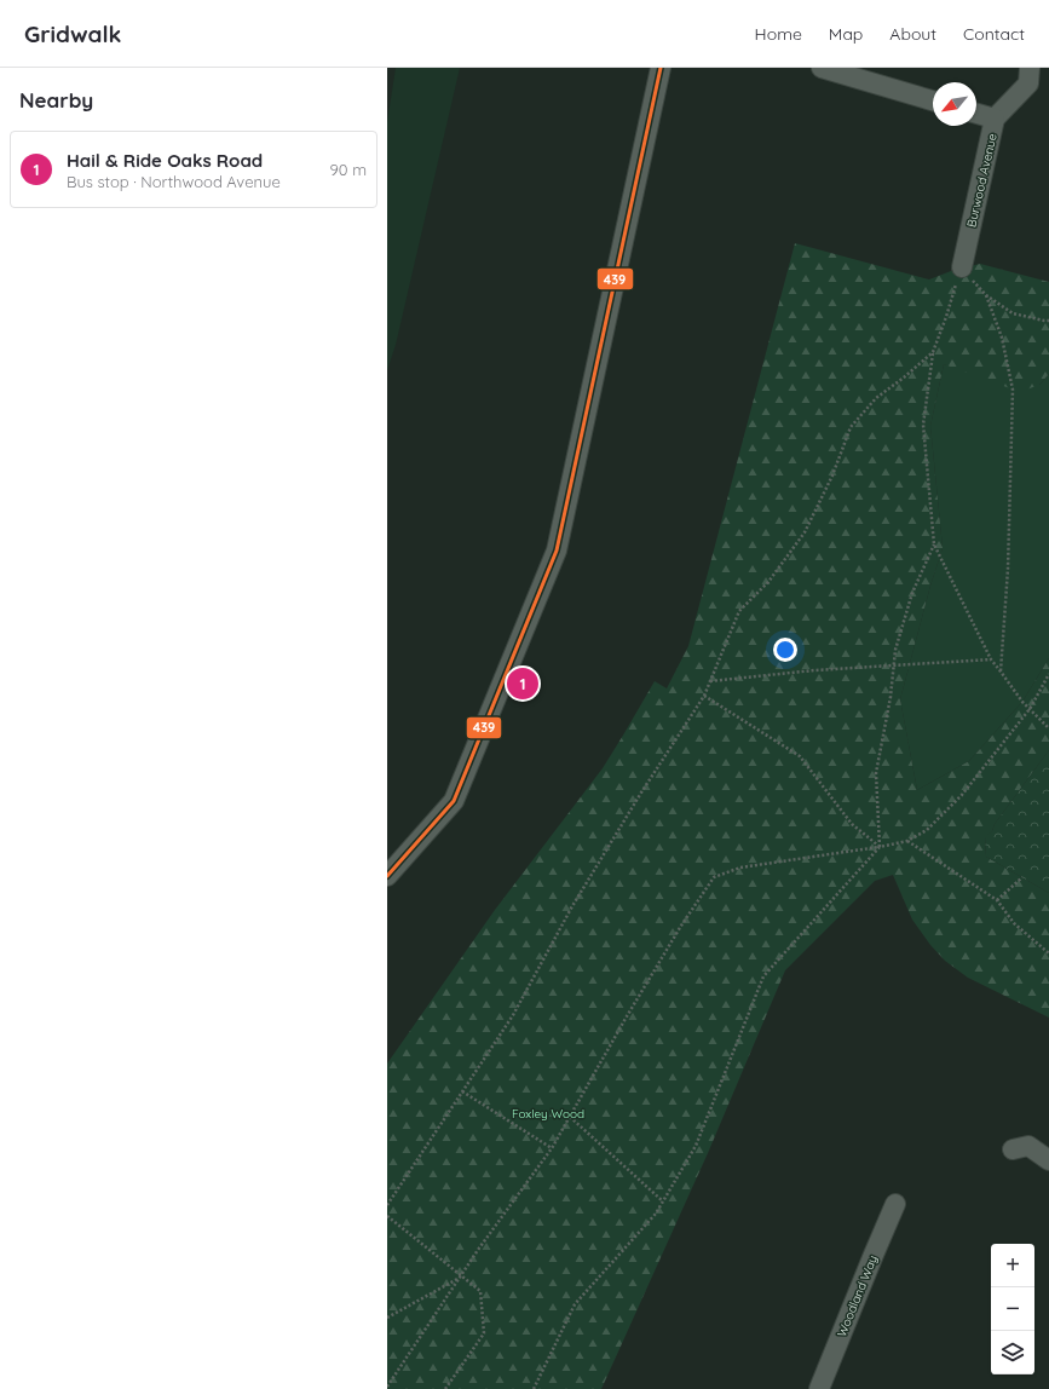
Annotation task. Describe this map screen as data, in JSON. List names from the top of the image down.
{
  "streets": {
    "street": ["Burwood Avenue", "Woodland Way"]
  },
  "parks": ["Foxley Wood"],
  "lines": ["transit line 439"],
  "north": "bottom left",
  "page": {
    "header": "Gridwalk",
    "nav": [
      "Home",
      "Map",
      "About",
      "Contact"
    ],
    "heading": "Nearby",
    "list": [
      {
        "mark": "1",
        "name": "Hail & Ride Oaks Road",
        "note": "Bus stop · Northwood Avenue",
        "value": "90 m"
      }
    ],
    "pins": "1",
    "map_buttons": ["+", "−"]
  }
}
